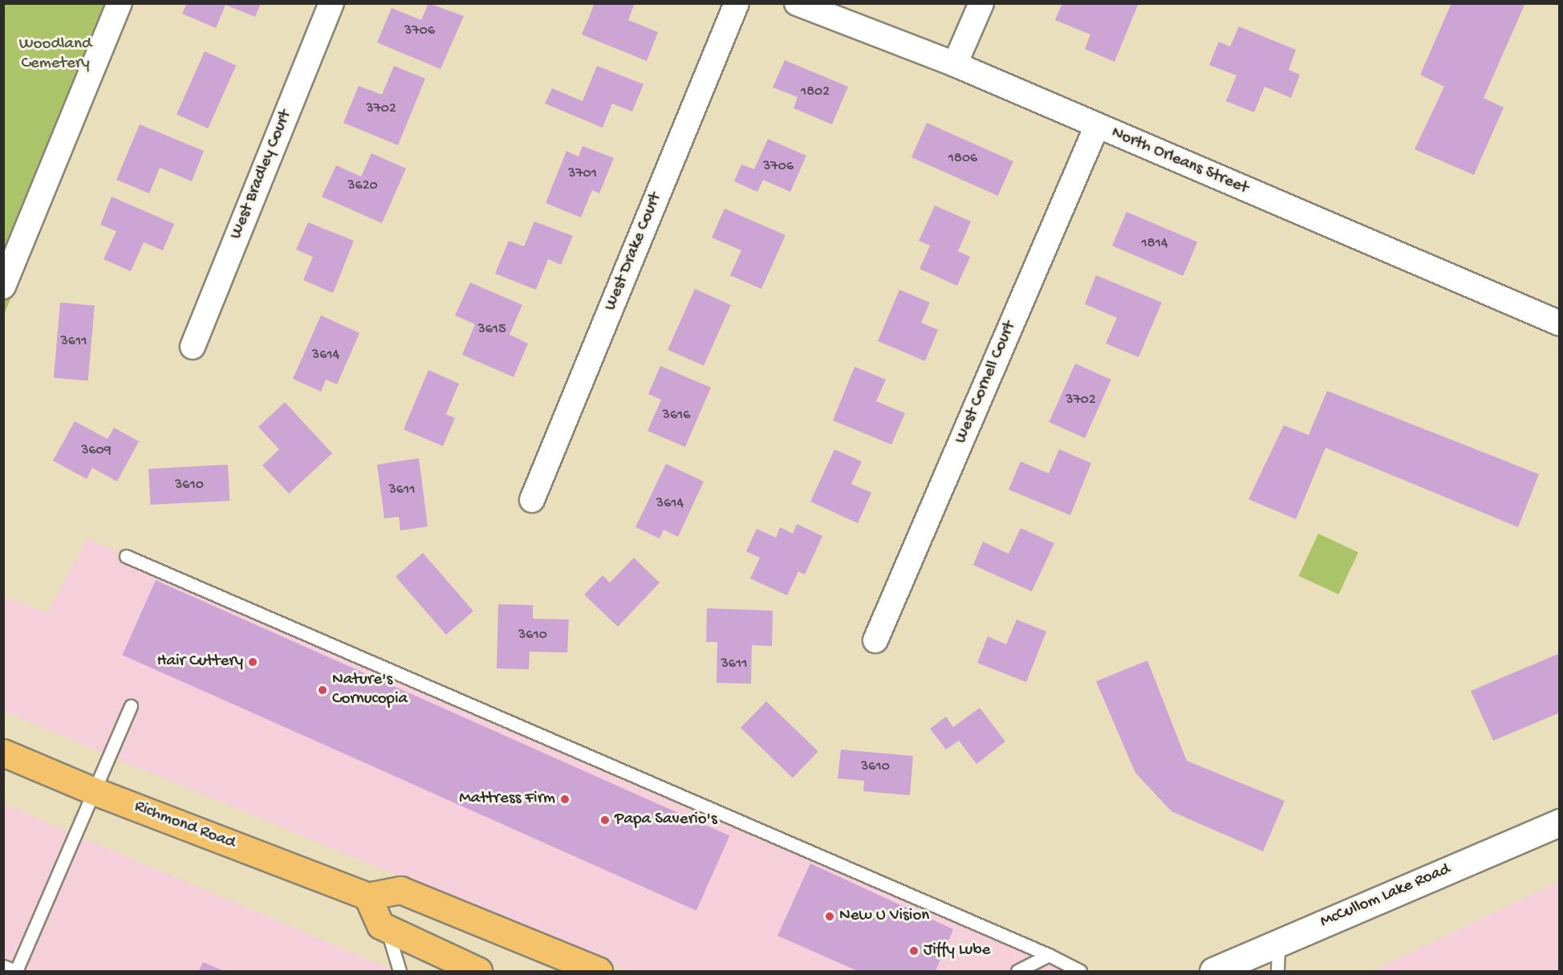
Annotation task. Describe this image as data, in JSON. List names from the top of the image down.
{
  "streets": {
    "main road": ["Richmond Road"],
    "street": [
      "North Orleans Street",
      "West Bradley Court",
      "West Drake Court",
      "West Cornell Court",
      "McCullom Lake Road"
    ]
  },
  "crossings": [
    ["North Orleans Street", "West Cornell Court"]
  ],
  "parks": ["Woodland Cemetery"],
  "places": [
    "Hair Cuttery",
    "Nature's Cornucopia",
    "Mattress Firm",
    "Papa Saverio's",
    "New U Vision",
    "Jiffy Lube"
  ],
  "house_numbers": [
    "3706",
    "1802",
    "3702",
    "1806",
    "3706",
    "3701",
    "3620",
    "1814",
    "3615",
    "3611",
    "3614",
    "3702",
    "3616",
    "3609",
    "3610",
    "3611",
    "3614",
    "3610",
    "3611",
    "3610"
  ]
}
